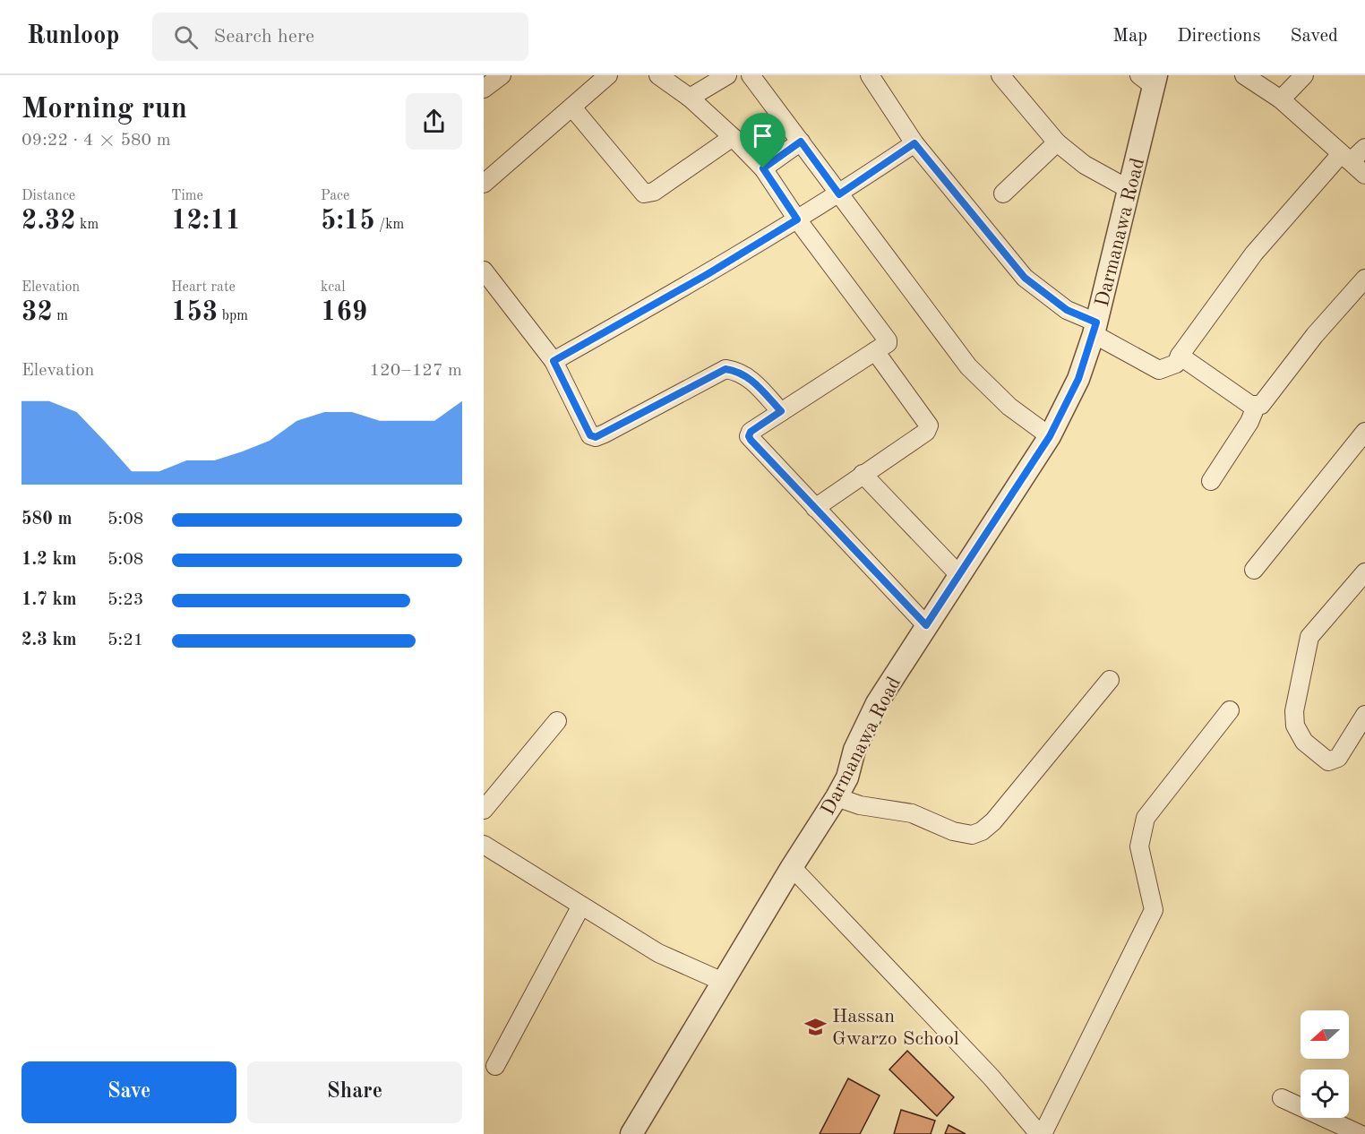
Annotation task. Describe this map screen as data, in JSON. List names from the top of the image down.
{
  "streets": {
    "street": ["Darmanawa Road"]
  },
  "places": {
    "school or university": ["Hassan Gwarzo School"]
  },
  "north": "left",
  "page": {
    "header": "Runloop",
    "search": "Search here",
    "nav": ["Map", "Directions", "Saved"],
    "heading": ["Morning run", "09:22 · 4 × 580 m"],
    "stats": [
      ["Distance", "2.32 km"],
      ["Time", "12:11"],
      ["Pace", "5:15 /km"],
      ["Elevation", "32 m"],
      ["Heart rate", "153 bpm"],
      ["kcal", "169"]
    ],
    "chart": ["Elevation", "120–127 m"],
    "list": [
      {
        "name": "580 m",
        "note": "5:08"
      },
      {
        "name": "1.2 km",
        "note": "5:08"
      },
      {
        "name": "1.7 km",
        "note": "5:23"
      },
      {
        "name": "2.3 km",
        "note": "5:21"
      }
    ],
    "buttons": ["Save", "Share"]
  }
}
